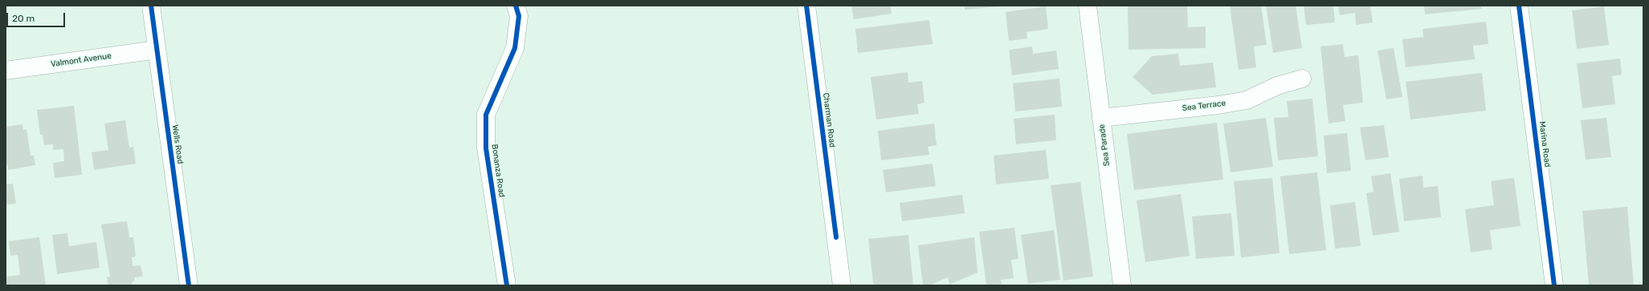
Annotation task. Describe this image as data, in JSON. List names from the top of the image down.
{
  "streets": {
    "street": [
      "Valmont Avenue",
      "Sea Terrace",
      "Charman Road",
      "Wells Road",
      "Marina Road",
      "Sea Parade",
      "Bonanza Road"
    ]
  },
  "crossings": [
    ["Valmont Avenue", "Wells Road"],
    ["Sea Terrace", "Sea Parade"]
  ],
  "scale_bar": "20 m"
}
